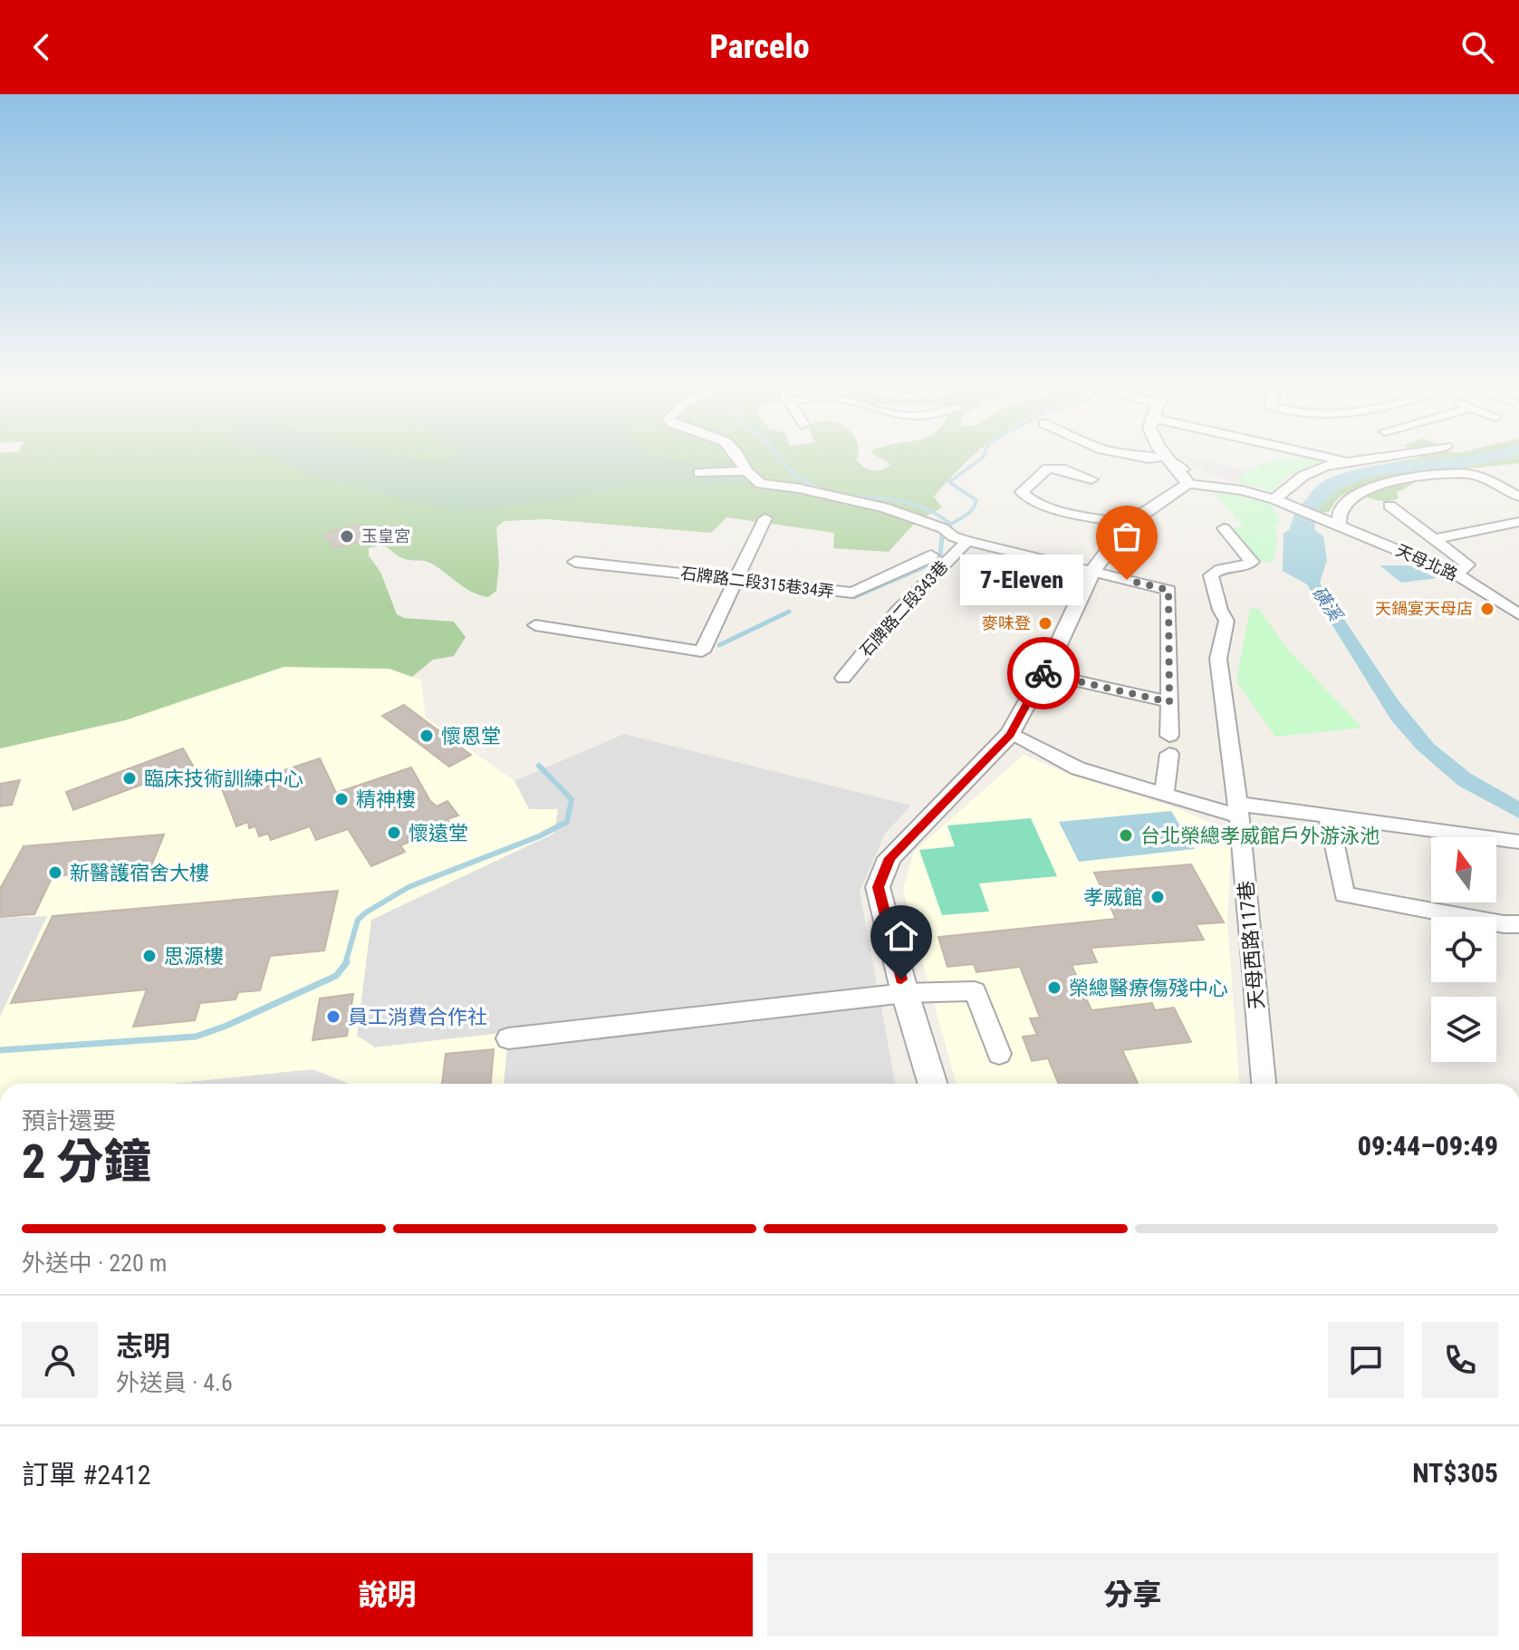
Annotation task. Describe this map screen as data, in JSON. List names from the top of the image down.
{
  "streets": {
    "street": [
      "天母北路",
      "石牌路二段315巷34弄",
      "石牌路二段343巷",
      "天母西路117巷"
    ]
  },
  "water": ["磺溪"],
  "places": [
    "玉皇宮",
    "7-Eleven",
    "天鍋宴天母店",
    "麥味登",
    "懷恩堂",
    "臨床技術訓練中心",
    "精神樓",
    "懷遠堂",
    "台北榮總孝威館戶外游泳池",
    "新醫護宿舍大樓",
    "孝威館",
    "思源樓",
    "榮總醫療傷殘中心",
    "員工消費合作社"
  ],
  "north": "top",
  "page": {
    "header": "Parcelo",
    "bubble": "7-Eleven",
    "heading": ["2 分鐘", "預計還要", "09:44–09:49"],
    "panel": [
      "志明",
      "外送員 · 4.6",
      "訂單 #2412",
      "NT$305"
    ],
    "bar": "外送中 · 220 m",
    "buttons": ["說明", "分享"]
  }
}
